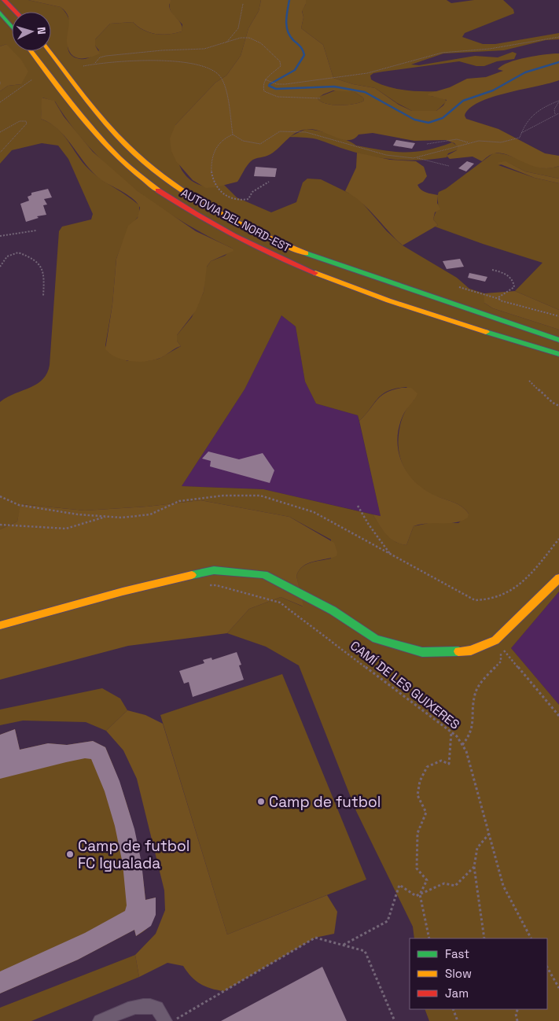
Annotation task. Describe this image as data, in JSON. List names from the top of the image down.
{
  "streets": {
    "main road": ["AUTOVIA DEL NORD-EST"],
    "path": ["CAMÍ DE LES GUIXERES"]
  },
  "places": ["Camp de futbol", "Camp de futbol FC Igualada"],
  "legend": ["Fast", "Slow", "Jam"],
  "north": "right"
}
